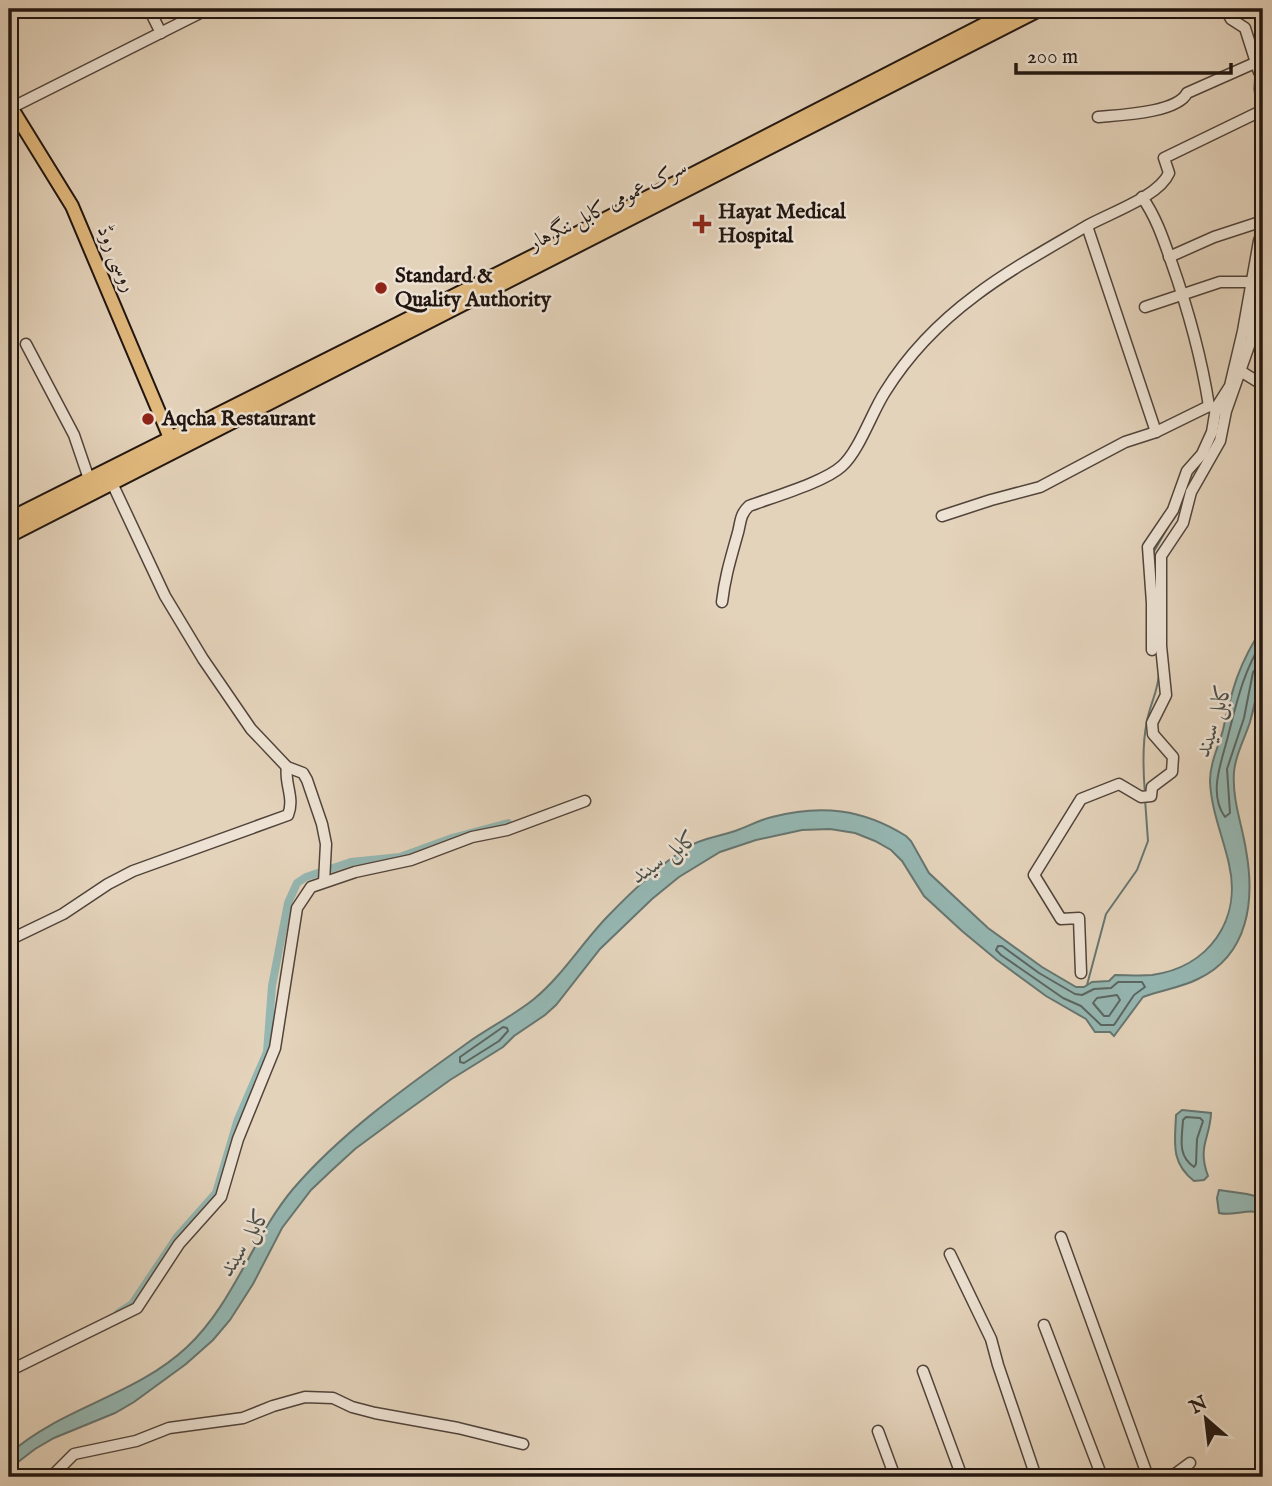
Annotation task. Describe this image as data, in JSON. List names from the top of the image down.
{
  "streets": {
    "highway": ["سرک عمومی کابل ننگرهار"],
    "main road": ["روسی روڈ"]
  },
  "crossings": [
    ["سرک عمومی کابل ننگرهار", "روسی روڈ"]
  ],
  "water": ["کابل سيند"],
  "places": {
    "health": ["Hayat Medical Hospital"],
    "other": ["Standard & Quality Authority", "Aqcha Restaurant"]
  },
  "scale_bar": "200 m",
  "north": "top left"
}
